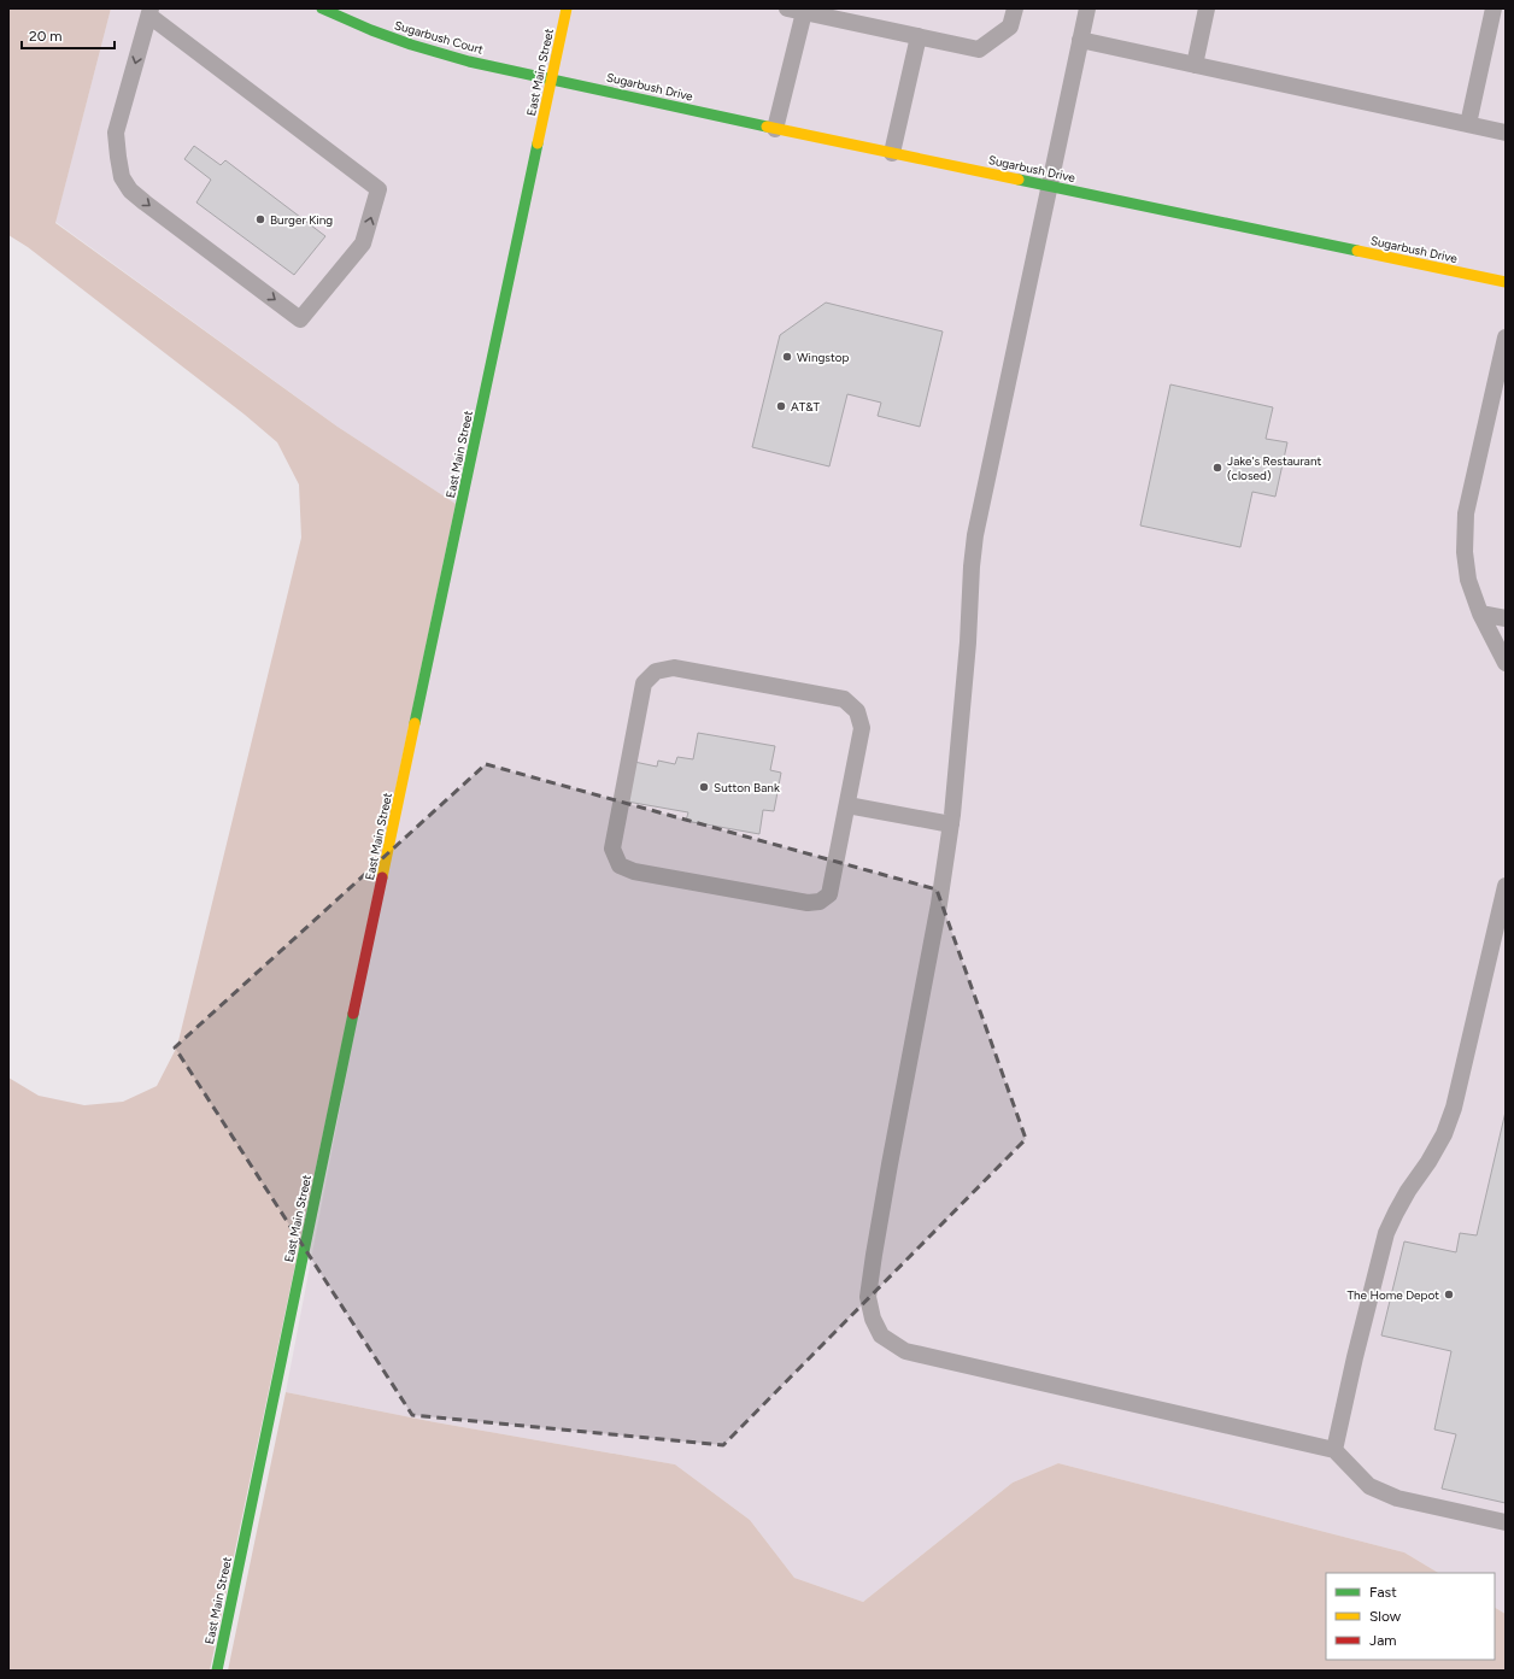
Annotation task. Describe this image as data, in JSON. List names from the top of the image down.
{
  "streets": {
    "main road": ["Sugarbush Court", "East Main Street", "Sugarbush Drive"]
  },
  "crossings": [
    ["Sugarbush Court", "East Main Street"],
    ["Sugarbush Court", "Sugarbush Drive"],
    ["East Main Street", "Sugarbush Drive"]
  ],
  "places": [
    "Burger King",
    "Wingstop",
    "AT&T",
    "Jake's Restaurant (closed)",
    "Sutton Bank",
    "The Home Depot"
  ],
  "legend": ["Fast", "Slow", "Jam"],
  "scale_bar": "20 m"
}
